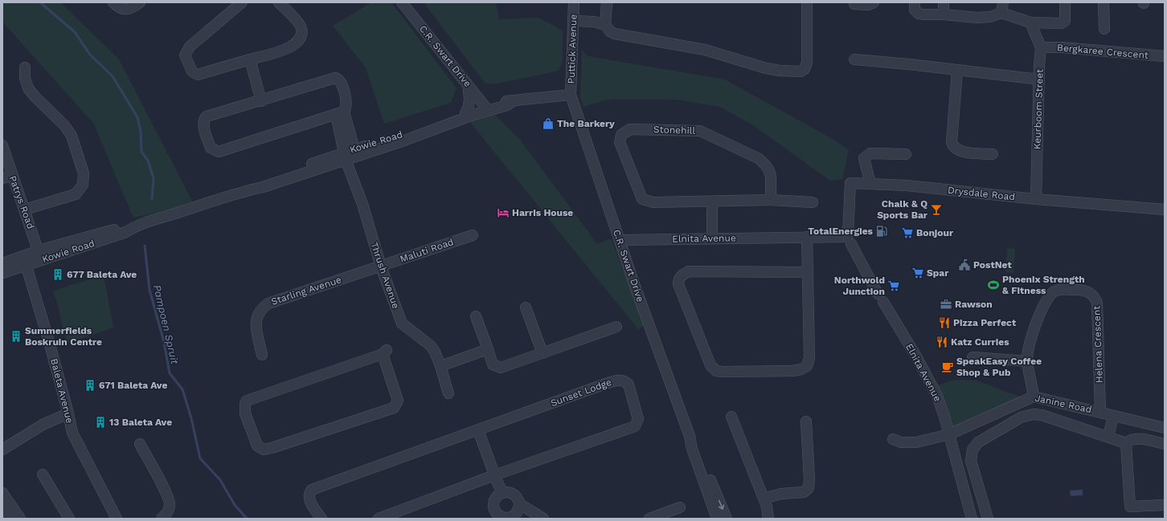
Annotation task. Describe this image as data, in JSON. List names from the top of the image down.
{
  "streets": {
    "street": [
      "Puttick Avenue",
      "Bergkaree Crescent",
      "C.R. Swart Drive",
      "Keurboom Street",
      "Stonehill",
      "Kowie Road",
      "Drysdale Road",
      "Patrys Road",
      "Elnita Avenue",
      "Maluti Road",
      "Thrush Avenue",
      "Starling Avenue",
      "Helena Crescent",
      "Baleta Avenue",
      "Sunset Lodge",
      "Janine Road"
    ]
  },
  "crossings": [
    ["Puttick Avenue", "C.R. Swart Drive"],
    ["Puttick Avenue", "Kowie Road"],
    ["Bergkaree Crescent", "Keurboom Street"],
    ["C.R. Swart Drive", "Kowie Road"],
    ["C.R. Swart Drive", "Elnita Avenue"],
    ["Keurboom Street", "Drysdale Road"],
    ["Kowie Road", "Patrys Road"],
    ["Kowie Road", "Thrush Avenue"],
    ["Kowie Road", "Baleta Avenue"],
    ["Drysdale Road", "Elnita Avenue"],
    ["Elnita Avenue", "Janine Road"],
    ["Maluti Road", "Thrush Avenue"],
    ["Maluti Road", "Starling Avenue"],
    ["Thrush Avenue", "Starling Avenue"],
    ["Helena Crescent", "Janine Road"]
  ],
  "water": ["Pampoen Spruit"],
  "places": {
    "shop": ["The Barkery"],
    "bar": ["Chalk & Q Sports Bar"],
    "hotel": ["Harris House"],
    "fuel station": ["TotalEnergies"],
    "supermarket": ["Bonjour", "Spar", "Northwold Junction"],
    "public building": ["PostNet"],
    "building": [
      "677 Baleta Ave",
      "Summerfields Boskruin Centre",
      "671 Baleta Ave",
      "13 Baleta Ave"
    ],
    "sports": ["Phoenix Strength & Fitness"],
    "office": ["Rawson"],
    "restaurant": ["Pizza Perfect", "Katz Curries"],
    "cafe": ["SpeakEasy Coffee Shop & Pub"]
  }
}
